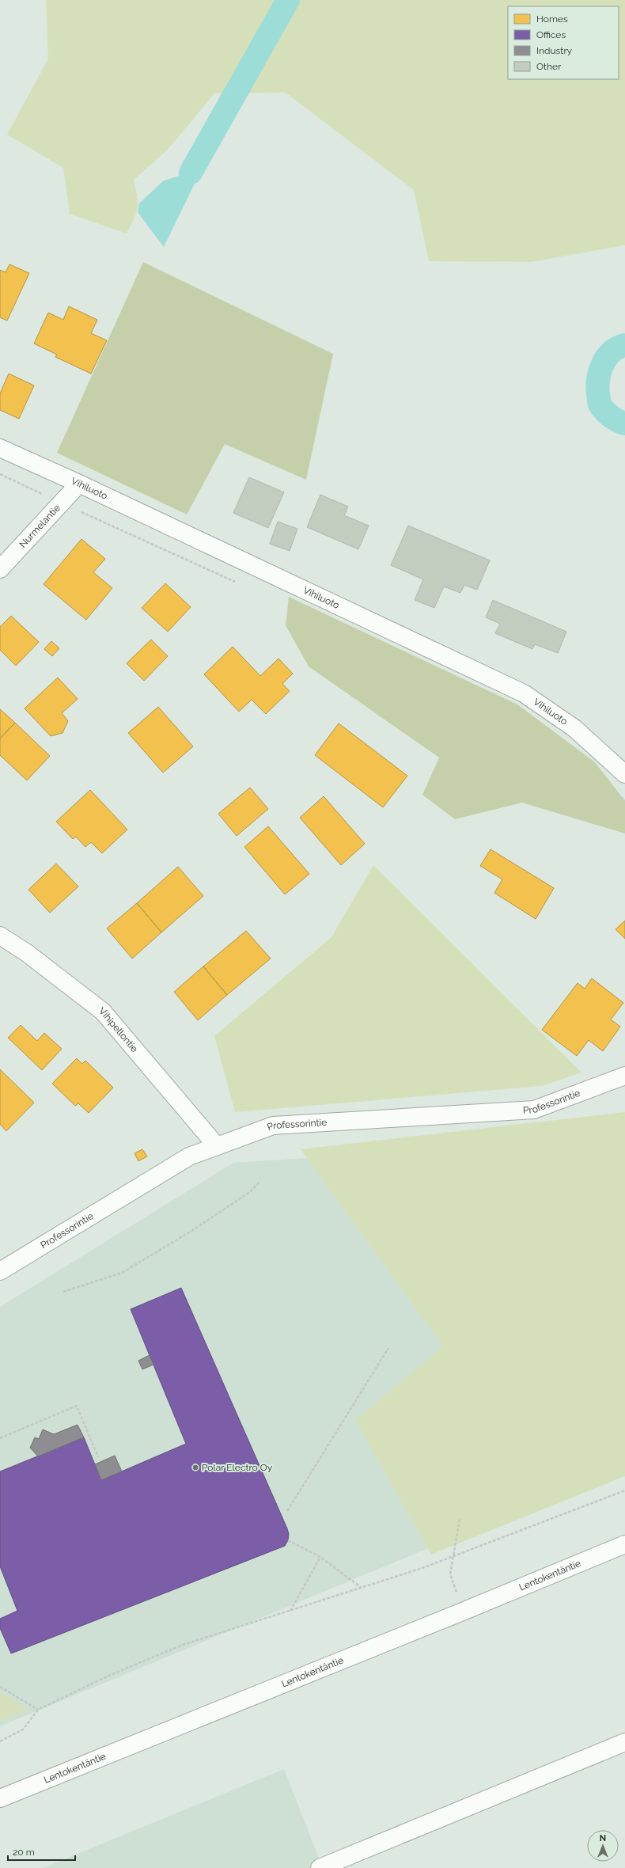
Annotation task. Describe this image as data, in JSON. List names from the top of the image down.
{
  "streets": {
    "street": [
      "Vihiluoto",
      "Nurmelantie",
      "Vihipellontie",
      "Professorintie",
      "Lentokentäntie"
    ]
  },
  "crossings": [
    ["Vihiluoto", "Nurmelantie"],
    ["Vihipellontie", "Professorintie"]
  ],
  "places": ["Polar Electro Oy"],
  "legend": [
    "Homes",
    "Offices",
    "Industry",
    "Other"
  ],
  "scale_bar": "20 m",
  "north": "top"
}
